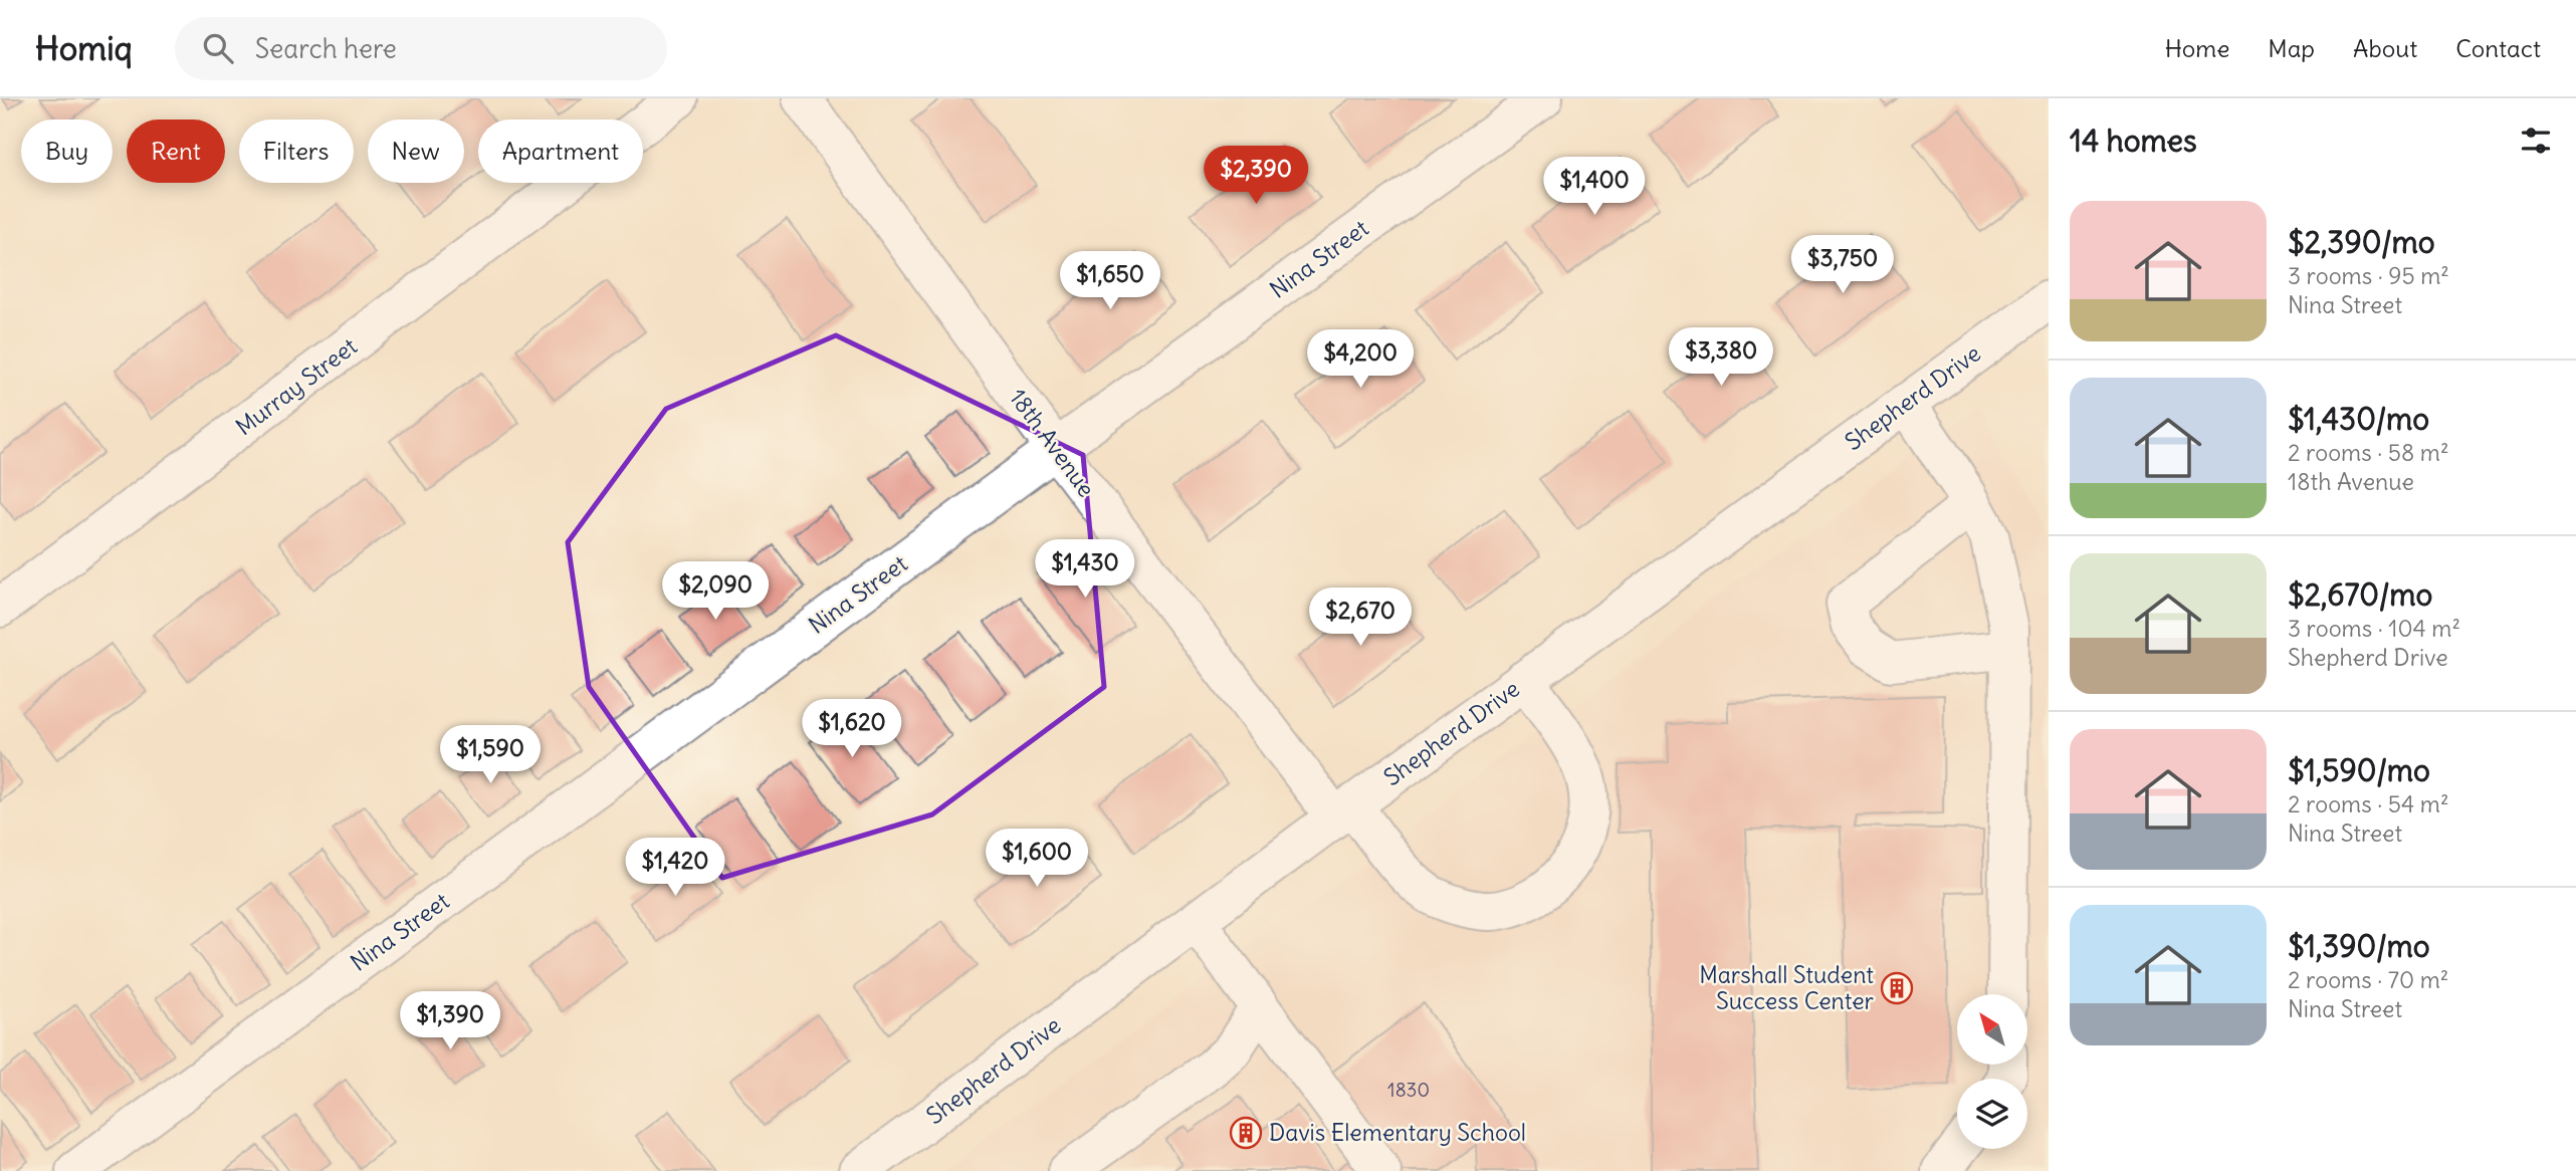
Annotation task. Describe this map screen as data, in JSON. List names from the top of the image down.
{
  "streets": {
    "street": [
      "Nina Street",
      "Murray Street",
      "Shepherd Drive",
      "18th Avenue"
    ]
  },
  "crossings": [
    ["Nina Street", "18th Avenue"],
    ["Shepherd Drive", "18th Avenue"]
  ],
  "places": {
    "building": ["Marshall Student Success Center", "Davis Elementary School"]
  },
  "house_numbers": ["1830"],
  "north": "top left",
  "page": {
    "header": "Homiq",
    "search": "Search here",
    "nav": [
      "Home",
      "Map",
      "About",
      "Contact"
    ],
    "heading": "14 homes",
    "chip": [
      "Buy",
      "Rent",
      "Filters",
      "New",
      "Apartment"
    ],
    "price": [
      "$2,390",
      "$1,400",
      "$3,750",
      "$1,650",
      "$3,380",
      "$4,200",
      "$1,430",
      "$2,090",
      "$2,670",
      "$1,620",
      "$1,590",
      "$1,600",
      "$1,420",
      "$1,390"
    ],
    "list": [
      {
        "name": "$2,390/mo",
        "note": "3 rooms · 95 m² · Nina Street"
      },
      {
        "name": "$1,430/mo",
        "note": "2 rooms · 58 m² · 18th Avenue"
      },
      {
        "name": "$2,670/mo",
        "note": "3 rooms · 104 m² · Shepherd Drive"
      },
      {
        "name": "$1,590/mo",
        "note": "2 rooms · 54 m² · Nina Street"
      },
      {
        "name": "$1,390/mo",
        "note": "2 rooms · 70 m² · Nina Street"
      }
    ]
  }
}
